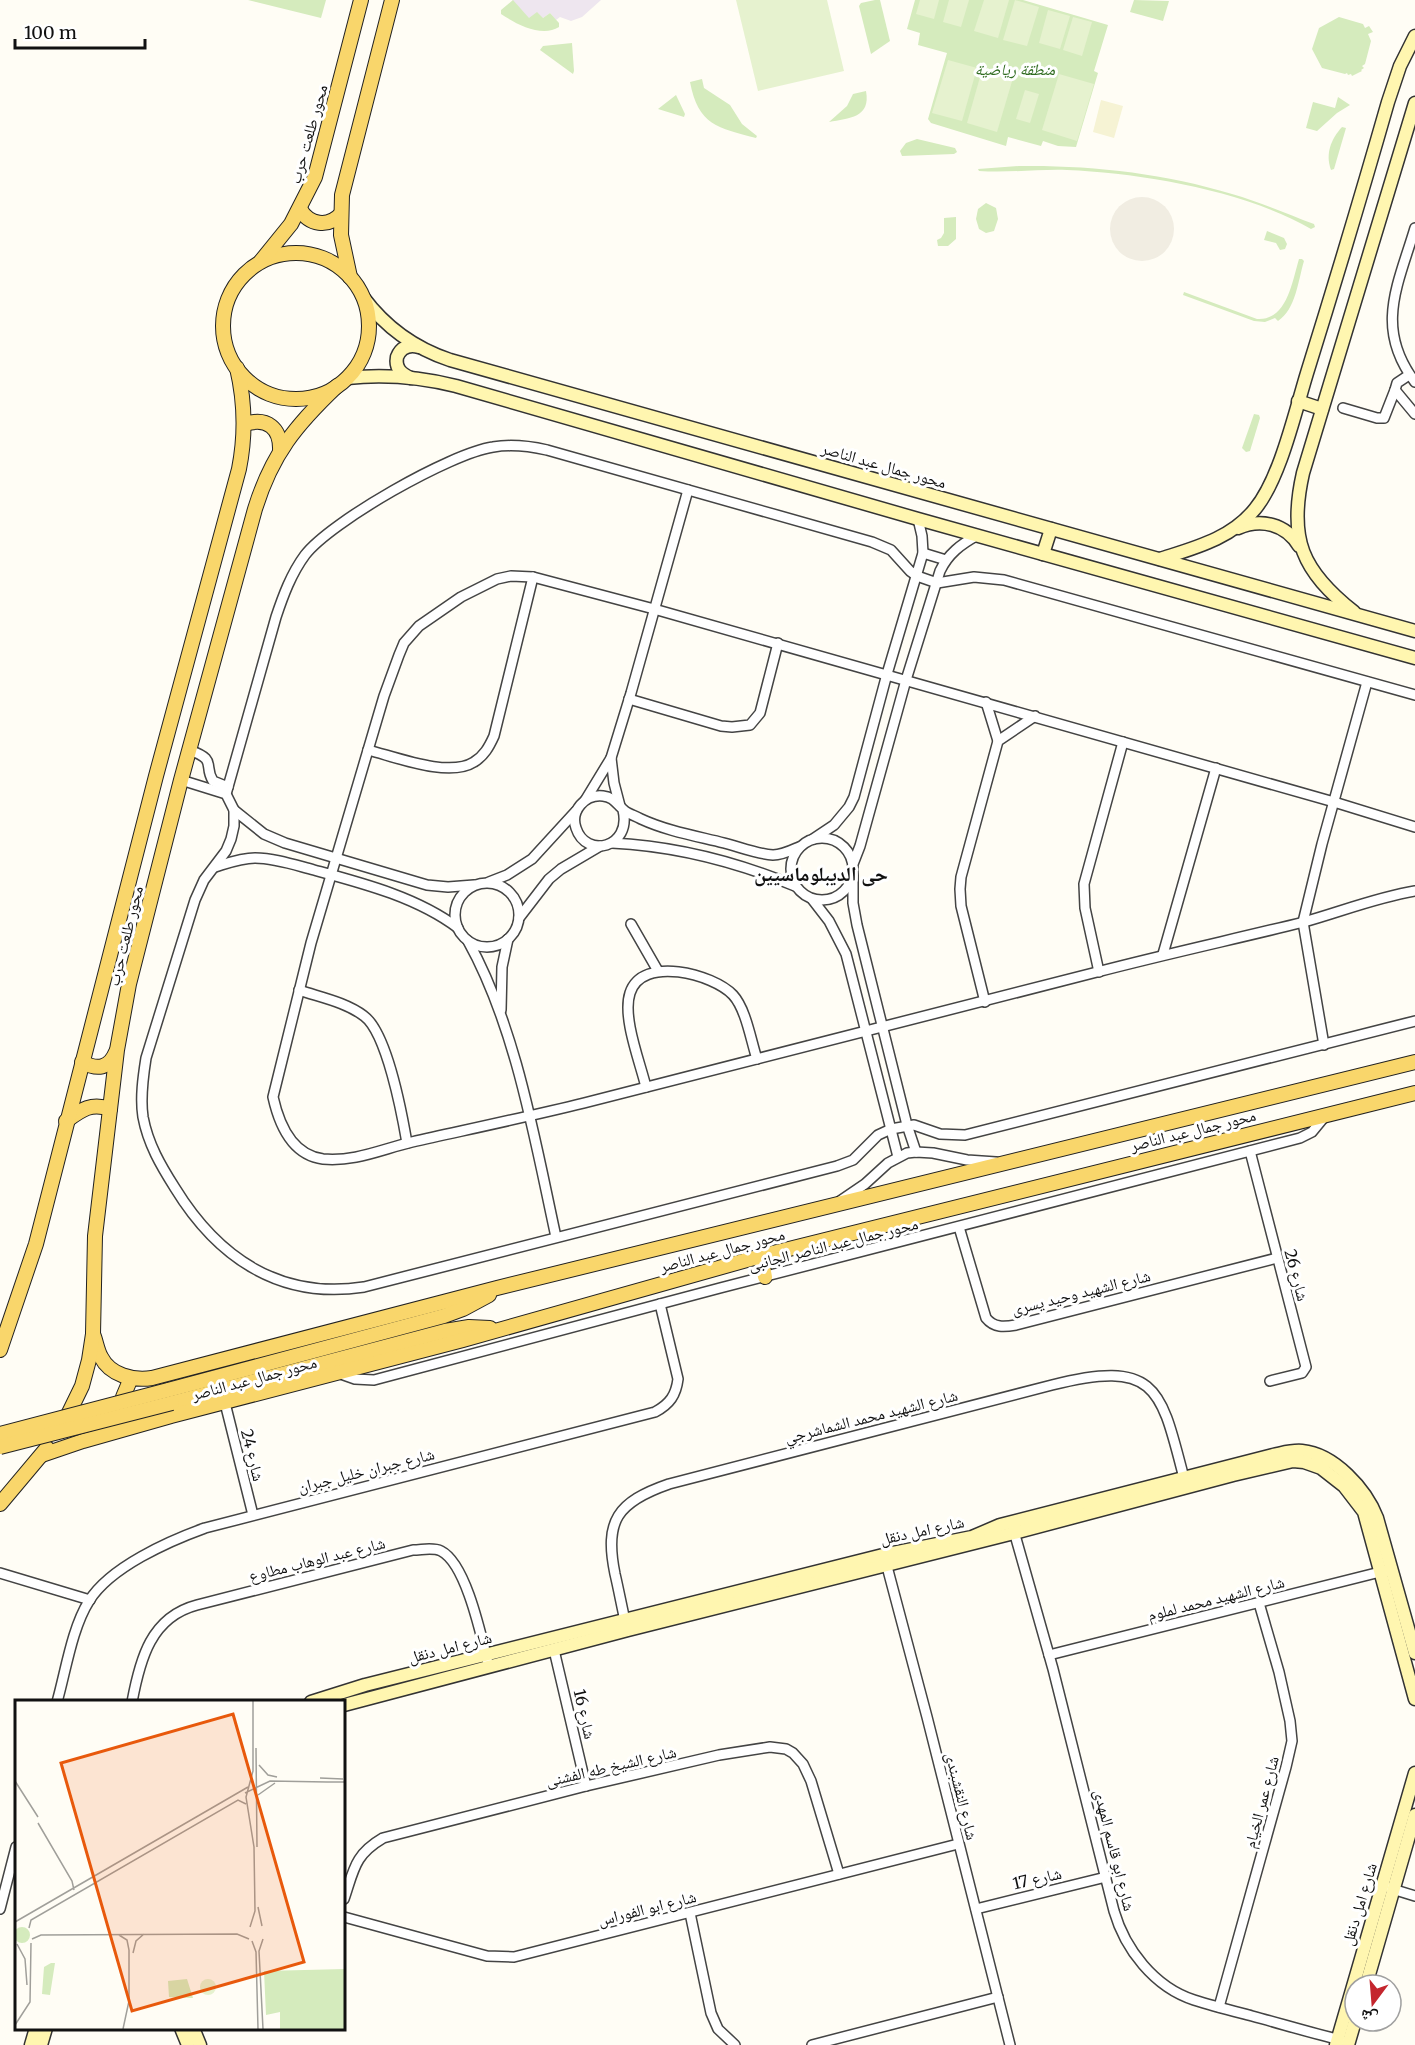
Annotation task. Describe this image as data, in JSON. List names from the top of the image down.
{
  "streets": {
    "main road": ["محور طلعت حرب", "محور جمال عبد الناصر", "شارع امل دنقل"],
    "street": [
      "محور جمال عبد الناصر الجانبى",
      "شارع 26",
      "شارع الشهيد وحيد يسرى",
      "شارع الشهيد محمد الشماشرجي",
      "شارع 24",
      "شارع جبران خليل جبران",
      "شارع عبد الوهاب مطاوع",
      "شارع الشهيد محمد لملوم",
      "شارع 16",
      "شارع الشيخ طه الفشنى",
      "شارع النقشبندى",
      "شارع عمر الخيام",
      "شارع ابو قاسم المهدى",
      "شارع 17",
      "شارع ابو الفوراس"
    ]
  },
  "crossings": [
    ["محور طلعت حرب", "محور جمال عبد الناصر"],
    ["محور جمال عبد الناصر", "محور جمال عبد الناصر الجانبى"],
    ["محور جمال عبد الناصر", "شارع 24"],
    ["محور جمال عبد الناصر الجانبى", "شارع 26"],
    ["محور جمال عبد الناصر الجانبى", "شارع الشهيد وحيد يسرى"],
    ["محور جمال عبد الناصر الجانبى", "شارع جبران خليل جبران"],
    ["شارع 26", "شارع الشهيد وحيد يسرى"],
    ["شارع الشهيد محمد الشماشرجي", "شارع امل دنقل"],
    ["شارع 24", "شارع جبران خليل جبران"],
    ["شارع امل دنقل", "شارع عبد الوهاب مطاوع"],
    ["شارع امل دنقل", "شارع الشهيد محمد لملوم"],
    ["شارع امل دنقل", "شارع 16"],
    ["شارع امل دنقل", "شارع النقشبندى"],
    ["شارع امل دنقل", "شارع ابو قاسم المهدى"],
    ["شارع الشهيد محمد لملوم", "شارع عمر الخيام"],
    ["شارع الشهيد محمد لملوم", "شارع ابو قاسم المهدى"],
    ["شارع 16", "شارع الشيخ طه الفشنى"],
    ["شارع الشيخ طه الفشنى", "شارع ابو الفوراس"],
    ["شارع النقشبندى", "شارع 17"],
    ["شارع النقشبندى", "شارع ابو الفوراس"],
    ["شارع عمر الخيام", "شارع ابو قاسم المهدى"],
    ["شارع ابو قاسم المهدى", "شارع 17"]
  ],
  "districts": ["حى الديبلوماسيين"],
  "parks": ["منطقة رياضية"],
  "scale_bar": "100 m",
  "north": "bottom"
}
